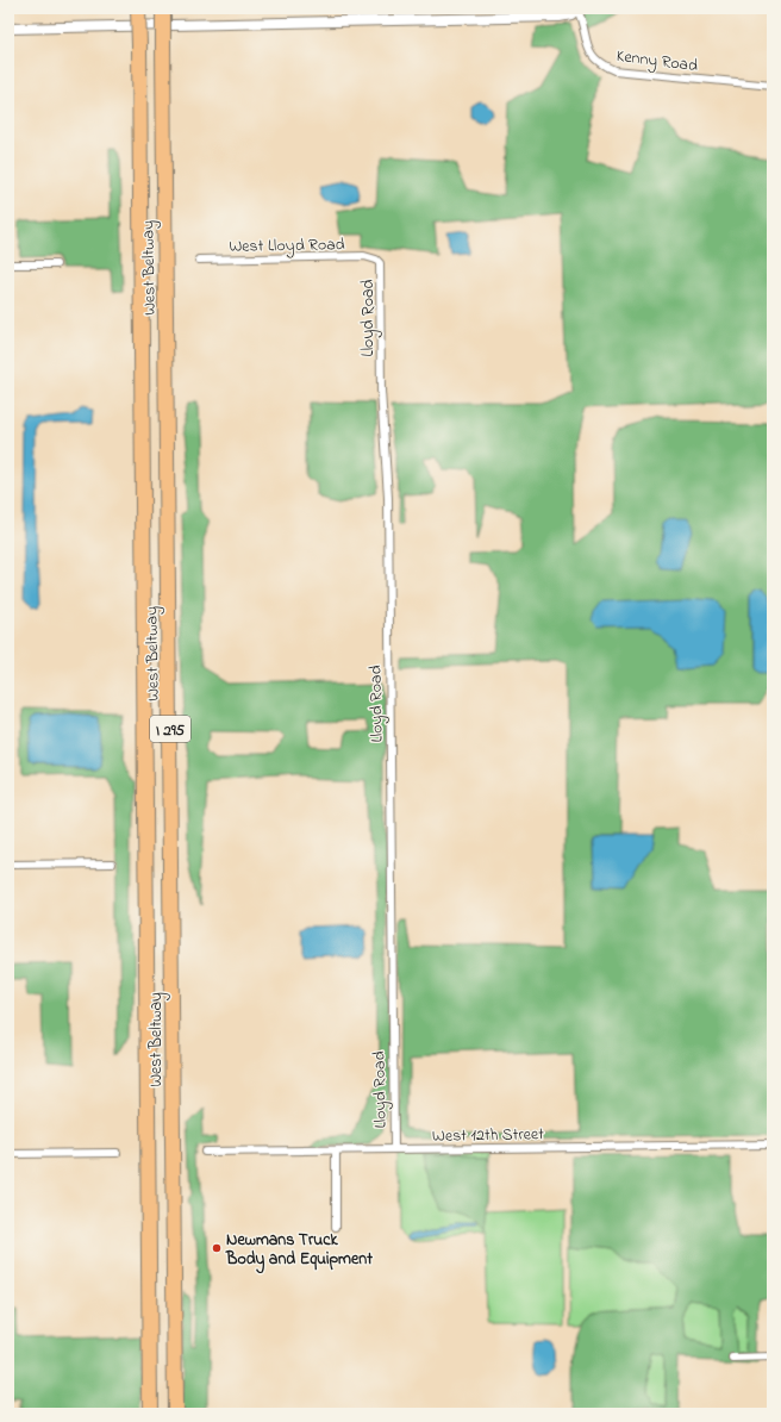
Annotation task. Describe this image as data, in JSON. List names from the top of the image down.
{
  "streets": {
    "highway": ["West Beltway", "I 295"],
    "street": [
      "Kenny Road",
      "West Lloyd Road",
      "Lloyd Road",
      "West 12th Street"
    ]
  },
  "crossings": [
    ["West Lloyd Road", "Lloyd Road"],
    ["Lloyd Road", "West 12th Street"]
  ],
  "places": ["Newmans Truck Body and Equipment"]
}
